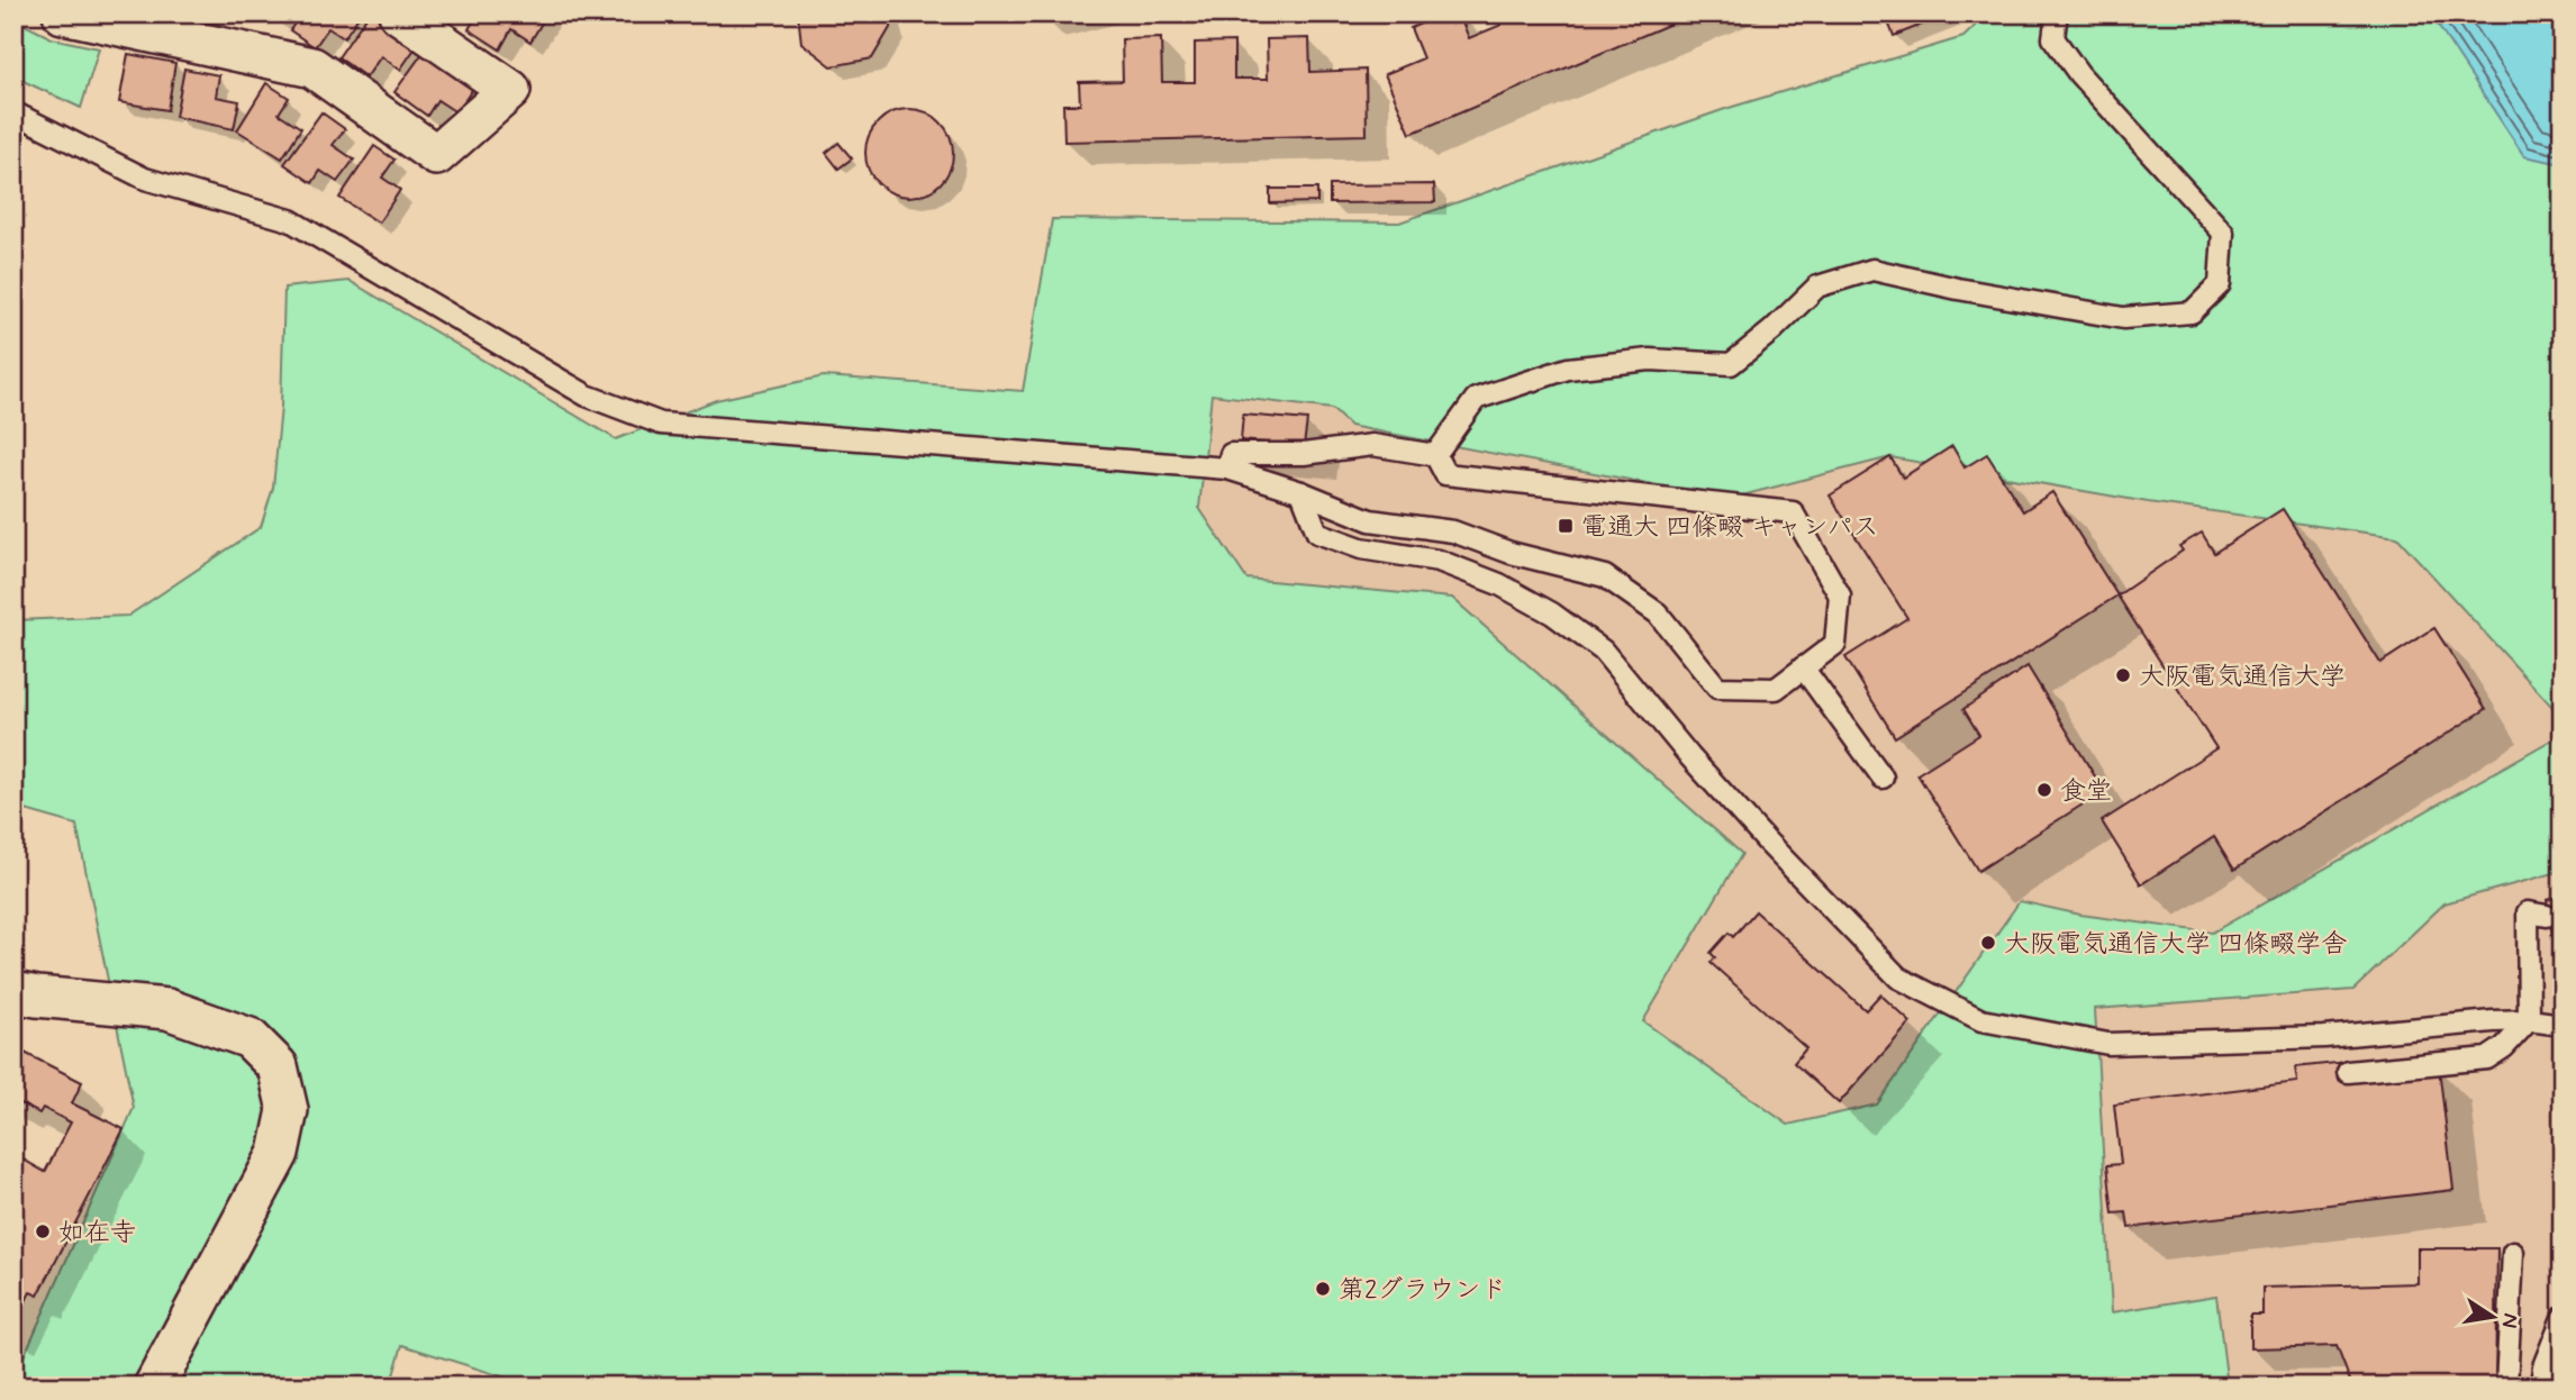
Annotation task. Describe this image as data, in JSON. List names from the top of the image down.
{
  "places": {
    "transit": ["電通大 四條畷 キャンパス"],
    "other": [
      "大阪電気通信大学",
      "食堂",
      "大阪電気通信大学 四條畷学舎",
      "如在寺",
      "第2グラウンド"
    ]
  },
  "north": "right"
}
